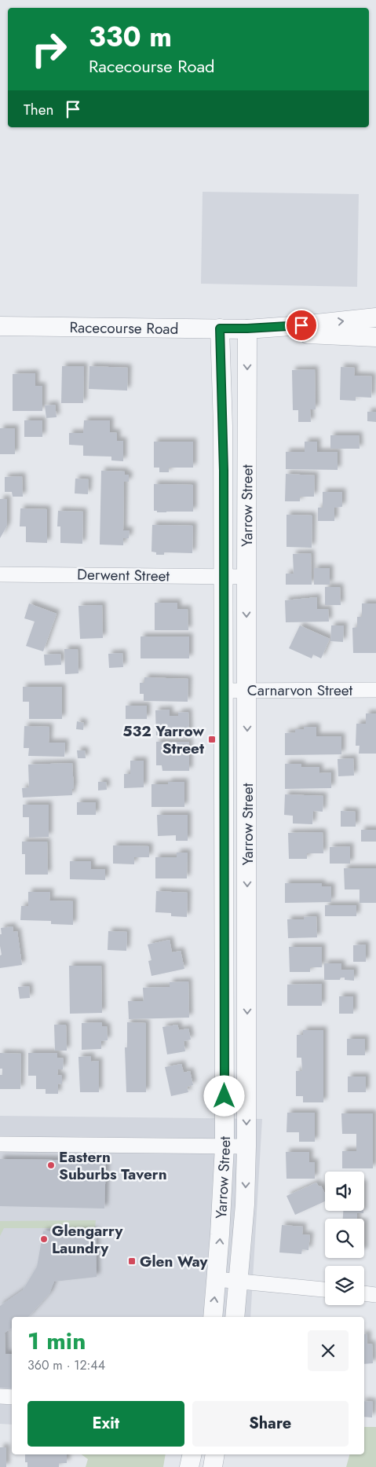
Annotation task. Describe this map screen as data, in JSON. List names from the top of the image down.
{
  "streets": {
    "street": [
      "Racecourse Road",
      "Yarrow Street",
      "Derwent Street",
      "Carnarvon Street"
    ]
  },
  "crossings": [
    ["Racecourse Road", "Yarrow Street"],
    ["Yarrow Street", "Derwent Street"],
    ["Yarrow Street", "Carnarvon Street"]
  ],
  "places": {
    "transit": ["532 Yarrow Street", "Glen Way"],
    "other": ["Eastern Suburbs Tavern", "Glengarry Laundry"]
  },
  "page": {
    "turn": ["330 m", "Racecourse Road"],
    "then": "Then",
    "heading": ["1 min", "360 m · 12:44"],
    "buttons": ["Exit", "Share"]
  }
}
